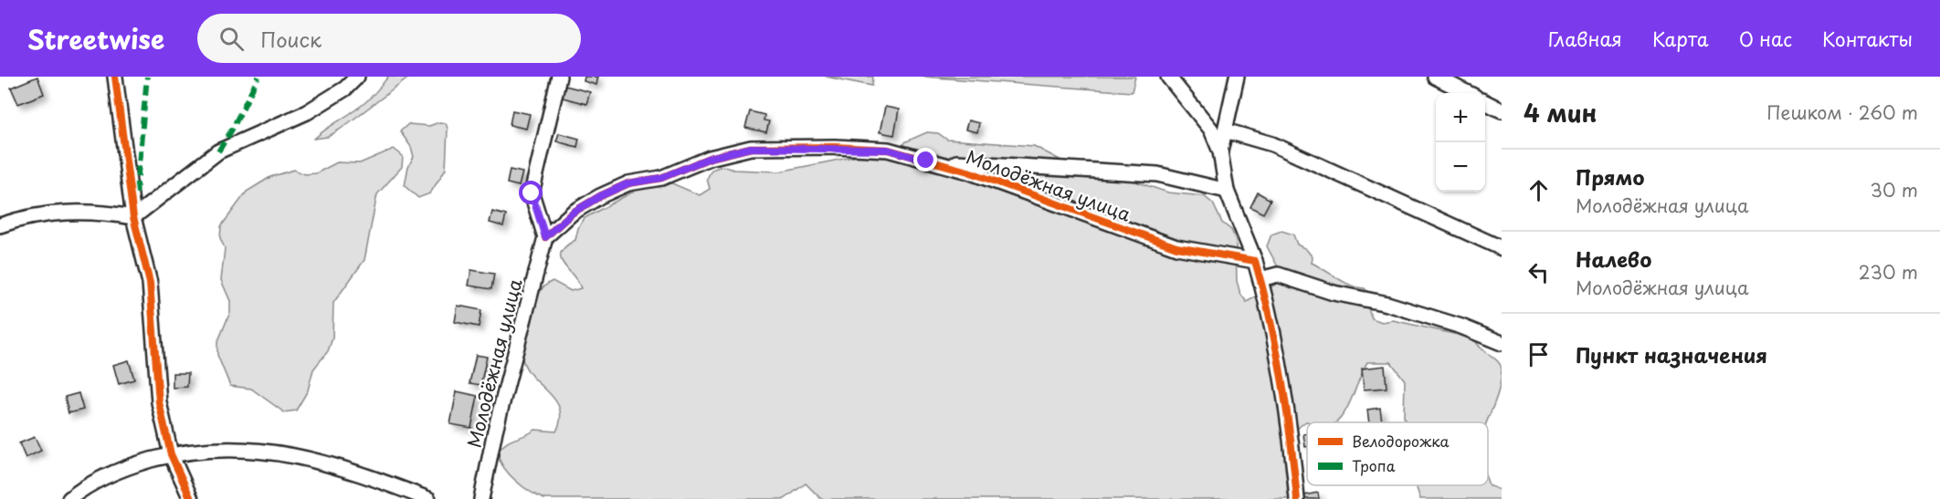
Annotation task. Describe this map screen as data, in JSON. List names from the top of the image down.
{
  "streets": {
    "street": ["Молодёжная улица"]
  },
  "legend": ["Велодорожка", "Тропа"],
  "page": {
    "header": "Streetwise",
    "search": "Поиск",
    "nav": [
      "Главная",
      "Карта",
      "О нас",
      "Контакты"
    ],
    "heading": ["4 мин", "Пешком · 260 m"],
    "map_buttons": ["+", "−"],
    "list": [
      ["Прямо", "Молодёжная улица", "30 m"],
      ["Налево", "Молодёжная улица", "230 m"],
      "Пункт назначения"
    ]
  }
}
